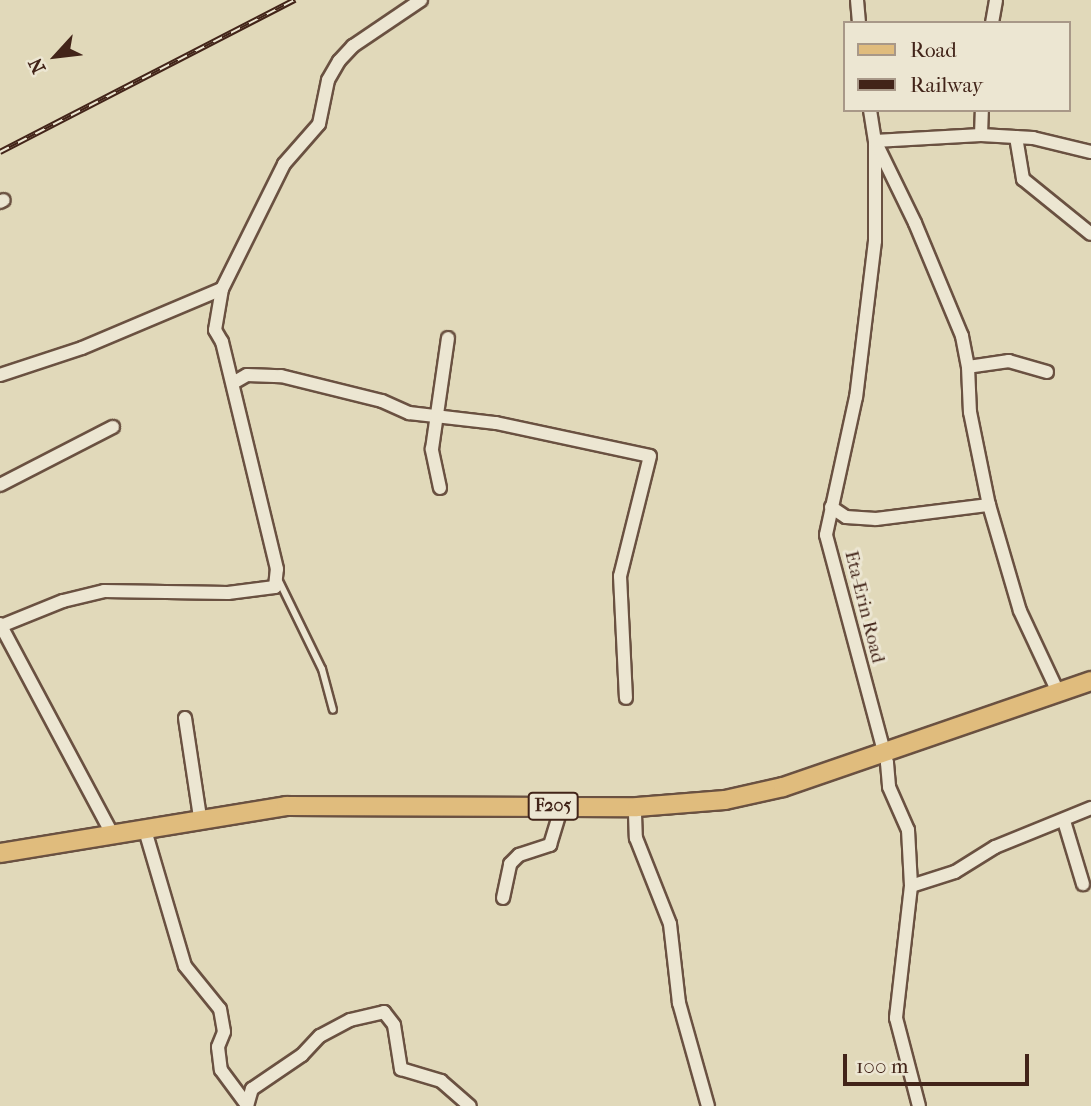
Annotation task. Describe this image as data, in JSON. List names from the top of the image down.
{
  "streets": {
    "main road": ["F205"],
    "street": ["Eta-Erin Road"]
  },
  "crossings": [
    ["Eta-Erin Road", "F205"]
  ],
  "legend": ["Road", "Railway"],
  "scale_bar": "100 m",
  "north": "bottom left"
}
